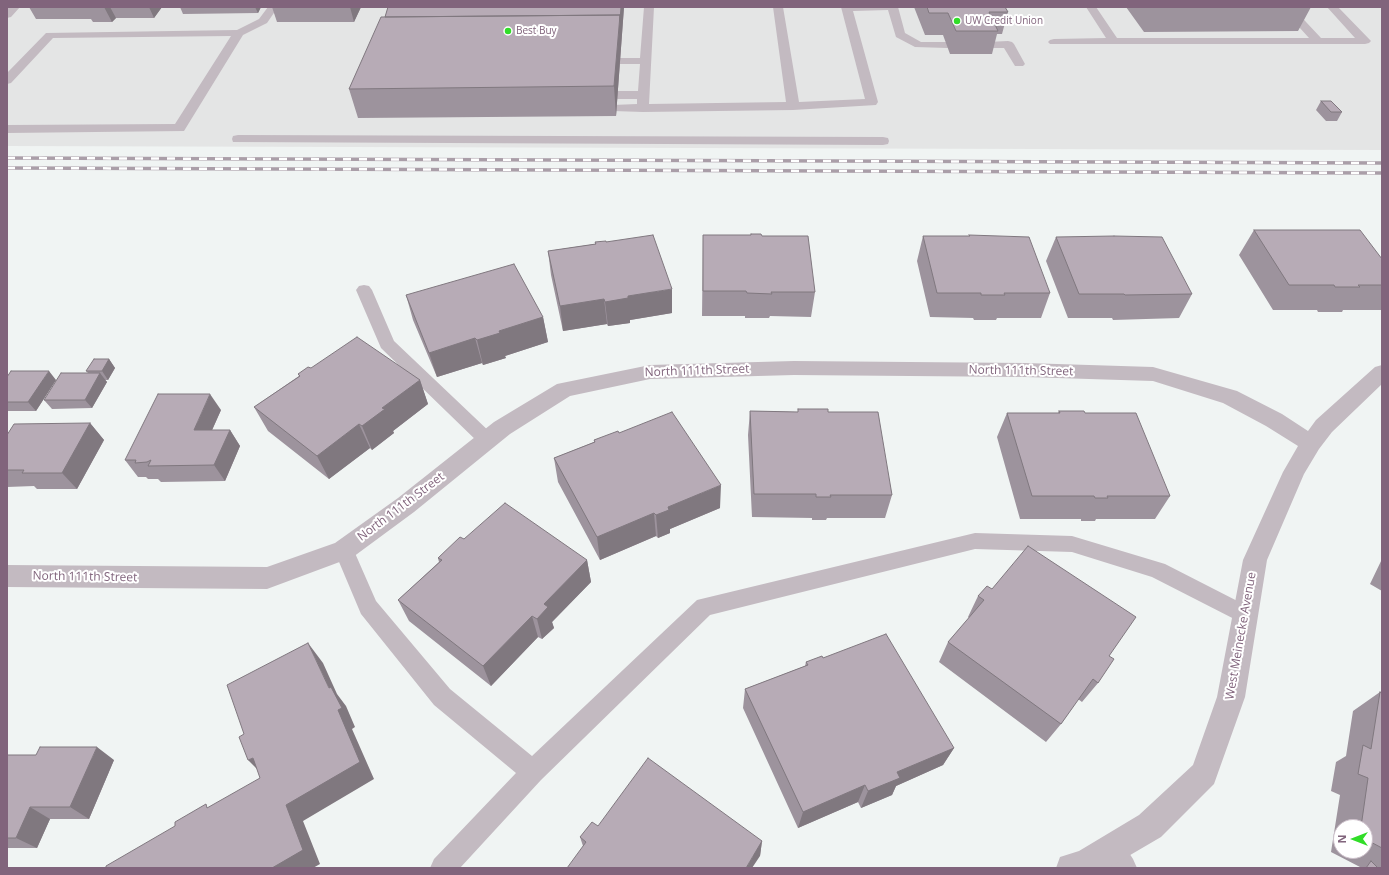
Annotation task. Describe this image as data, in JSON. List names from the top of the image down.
{
  "streets": {
    "street": ["North 111th Street", "West Meinecke Avenue"]
  },
  "crossings": [
    ["North 111th Street", "West Meinecke Avenue"]
  ],
  "places": ["UW Credit Union", "Best Buy"],
  "north": "left"
}
